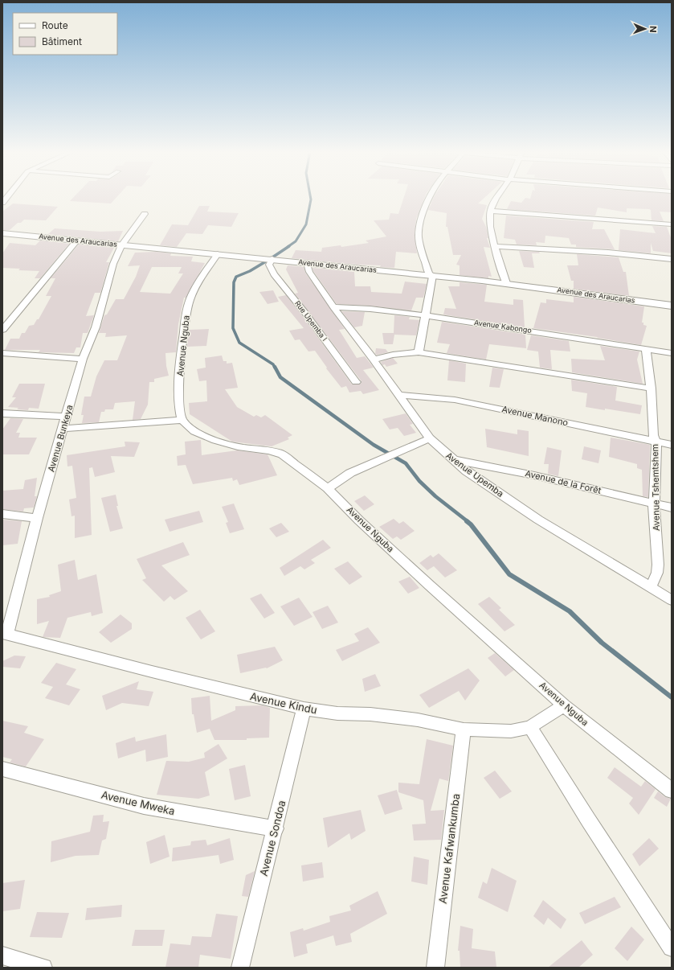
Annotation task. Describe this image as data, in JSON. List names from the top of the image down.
{
  "streets": {
    "street": [
      "Avenue des Araucarias",
      "Rue Upemba I",
      "Avenue Kabongo",
      "Avenue Nguba",
      "Avenue Manono",
      "Avenue Bunkeya",
      "Avenue Upemba",
      "Avenue de la Forêt",
      "Avenue Tshemtshem",
      "Avenue Kindu",
      "Avenue Mweka",
      "Avenue Sondoa",
      "Avenue Kafwankumba"
    ]
  },
  "crossings": [
    ["Avenue des Araucarias", "Rue Upemba I"],
    ["Avenue des Araucarias", "Avenue Nguba"],
    ["Avenue des Araucarias", "Avenue Bunkeya"],
    ["Avenue des Araucarias", "Avenue Upemba"],
    ["Avenue Kabongo", "Avenue Upemba"],
    ["Avenue Kabongo", "Avenue Tshemtshem"],
    ["Avenue Nguba", "Avenue Kindu"],
    ["Avenue Manono", "Avenue Upemba"],
    ["Avenue Manono", "Avenue Tshemtshem"],
    ["Avenue Bunkeya", "Avenue Kindu"],
    ["Avenue Upemba", "Avenue de la Forêt"],
    ["Avenue Upemba", "Avenue Tshemtshem"],
    ["Avenue de la Forêt", "Avenue Tshemtshem"],
    ["Avenue Kindu", "Avenue Sondoa"],
    ["Avenue Kindu", "Avenue Kafwankumba"],
    ["Avenue Mweka", "Avenue Sondoa"]
  ],
  "legend": ["Route", "Bâtiment"],
  "north": "right"
}
